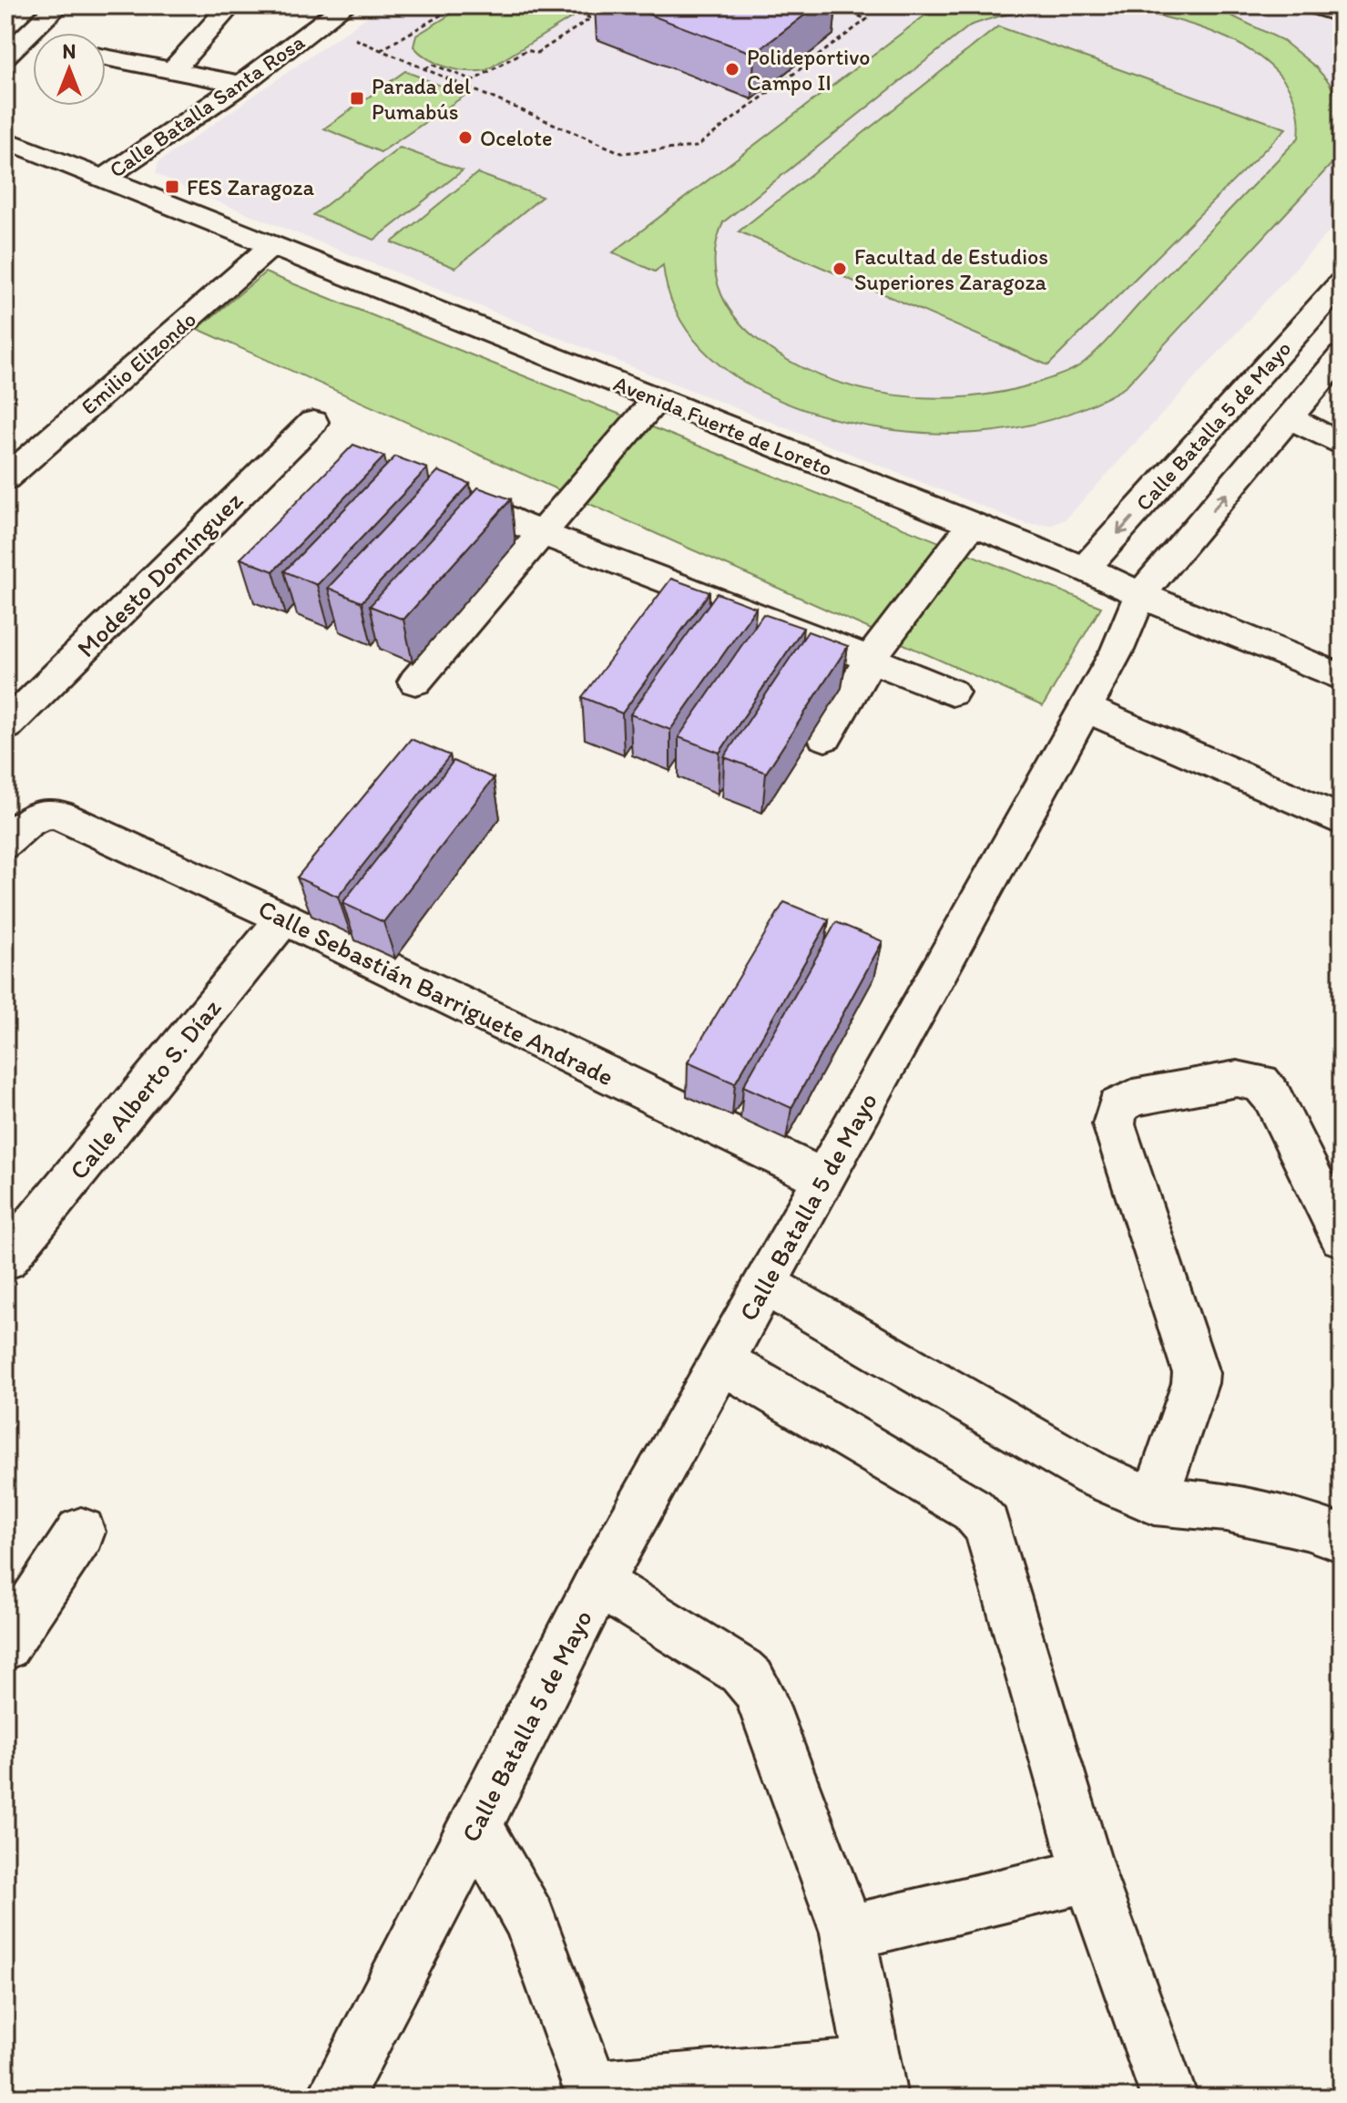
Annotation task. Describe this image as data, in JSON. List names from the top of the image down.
{
  "streets": {
    "street": [
      "Calle Batalla Santa Rosa",
      "Emilio Elizondo",
      "Avenida Fuerte de Loreto",
      "Calle Batalla 5 de Mayo",
      "Modesto Domínguez",
      "Calle Sebastián Barriguete Andrade",
      "Calle Alberto S. Díaz"
    ]
  },
  "crossings": [
    ["Calle Batalla Santa Rosa", "Avenida Fuerte de Loreto"],
    ["Emilio Elizondo", "Avenida Fuerte de Loreto"],
    ["Avenida Fuerte de Loreto", "Calle Batalla 5 de Mayo"],
    ["Calle Batalla 5 de Mayo", "Calle Sebastián Barriguete Andrade"],
    ["Calle Sebastián Barriguete Andrade", "Calle Alberto S. Díaz"]
  ],
  "places": {
    "other": ["Polideportivo Campo II", "Ocelote", "Facultad de Estudios Superiores Zaragoza"],
    "transit": ["Parada del Pumabús", "FES Zaragoza"]
  },
  "north": "top"
}
